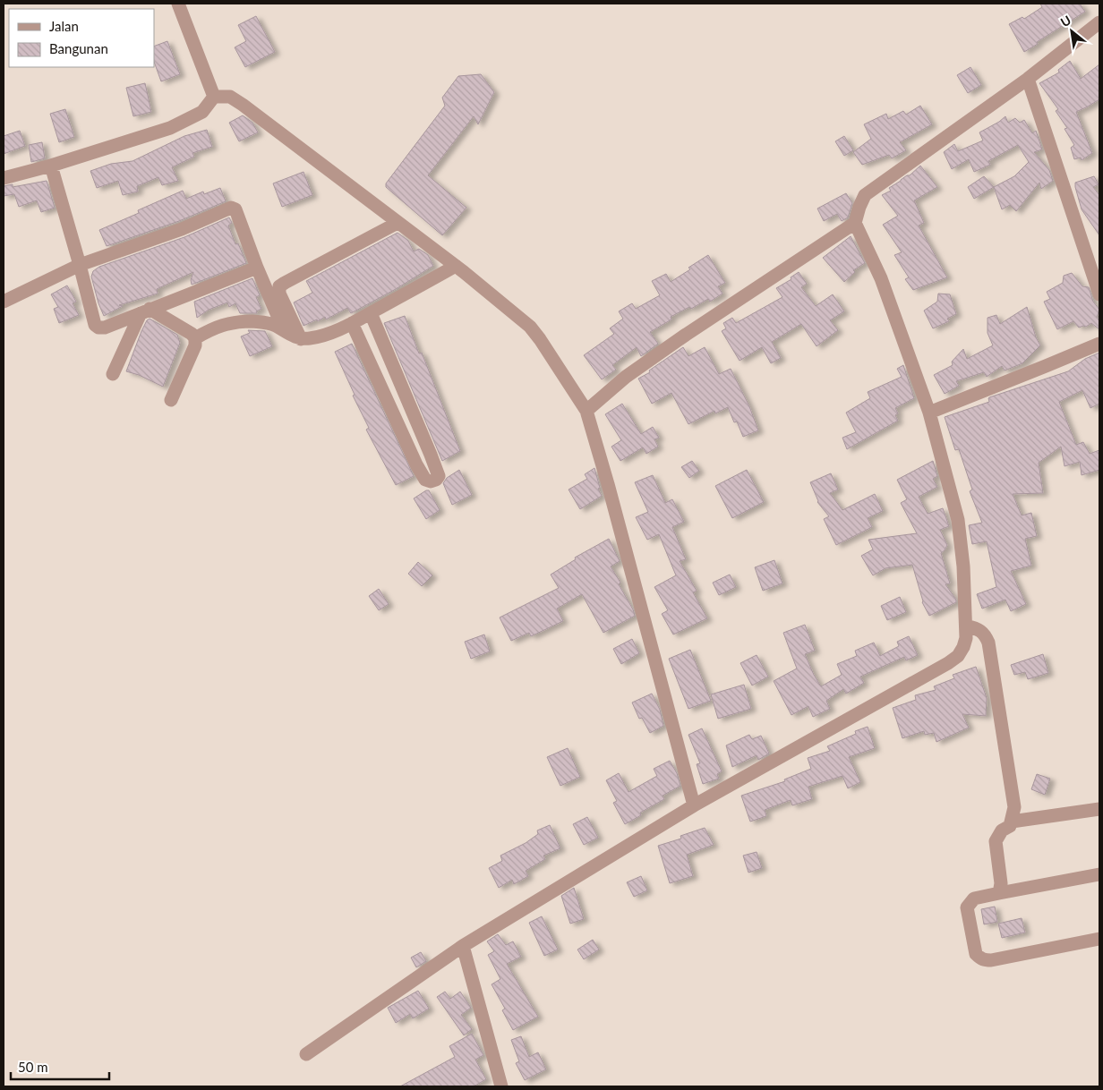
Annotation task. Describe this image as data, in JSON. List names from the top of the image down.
{
  "legend": ["Jalan", "Bangunan"],
  "scale_bar": "50 m",
  "north": "top left"
}
